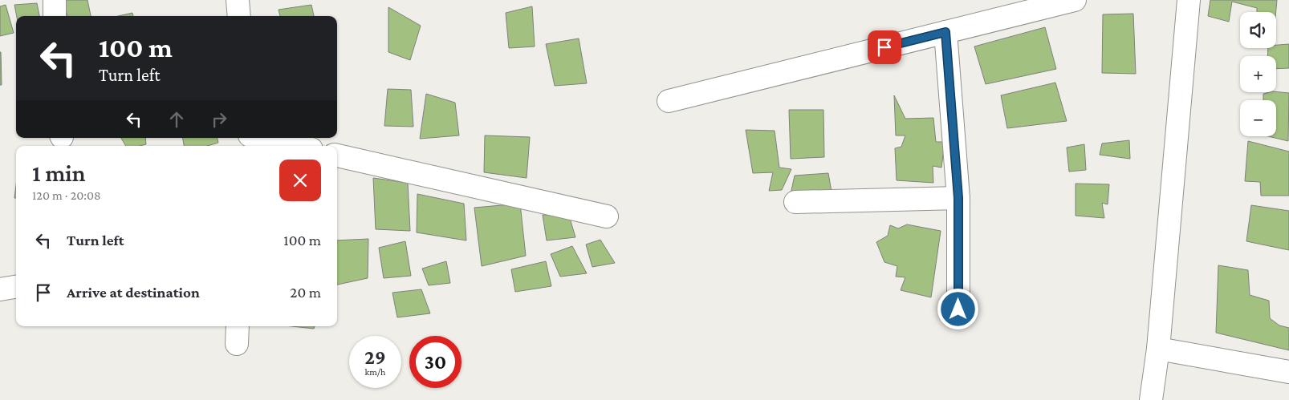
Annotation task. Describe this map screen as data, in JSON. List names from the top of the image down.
{
  "page": {
    "map_buttons": ["+", "−"],
    "turn": ["100 m", "Turn left"],
    "heading": ["1 min", "120 m · 20:08"],
    "list": [
      {
        "name": "Turn left",
        "value": "100 m"
      },
      {
        "name": "Arrive at destination",
        "value": "20 m"
      }
    ],
    "speed": "29 km/h",
    "limit": "30"
  }
}
